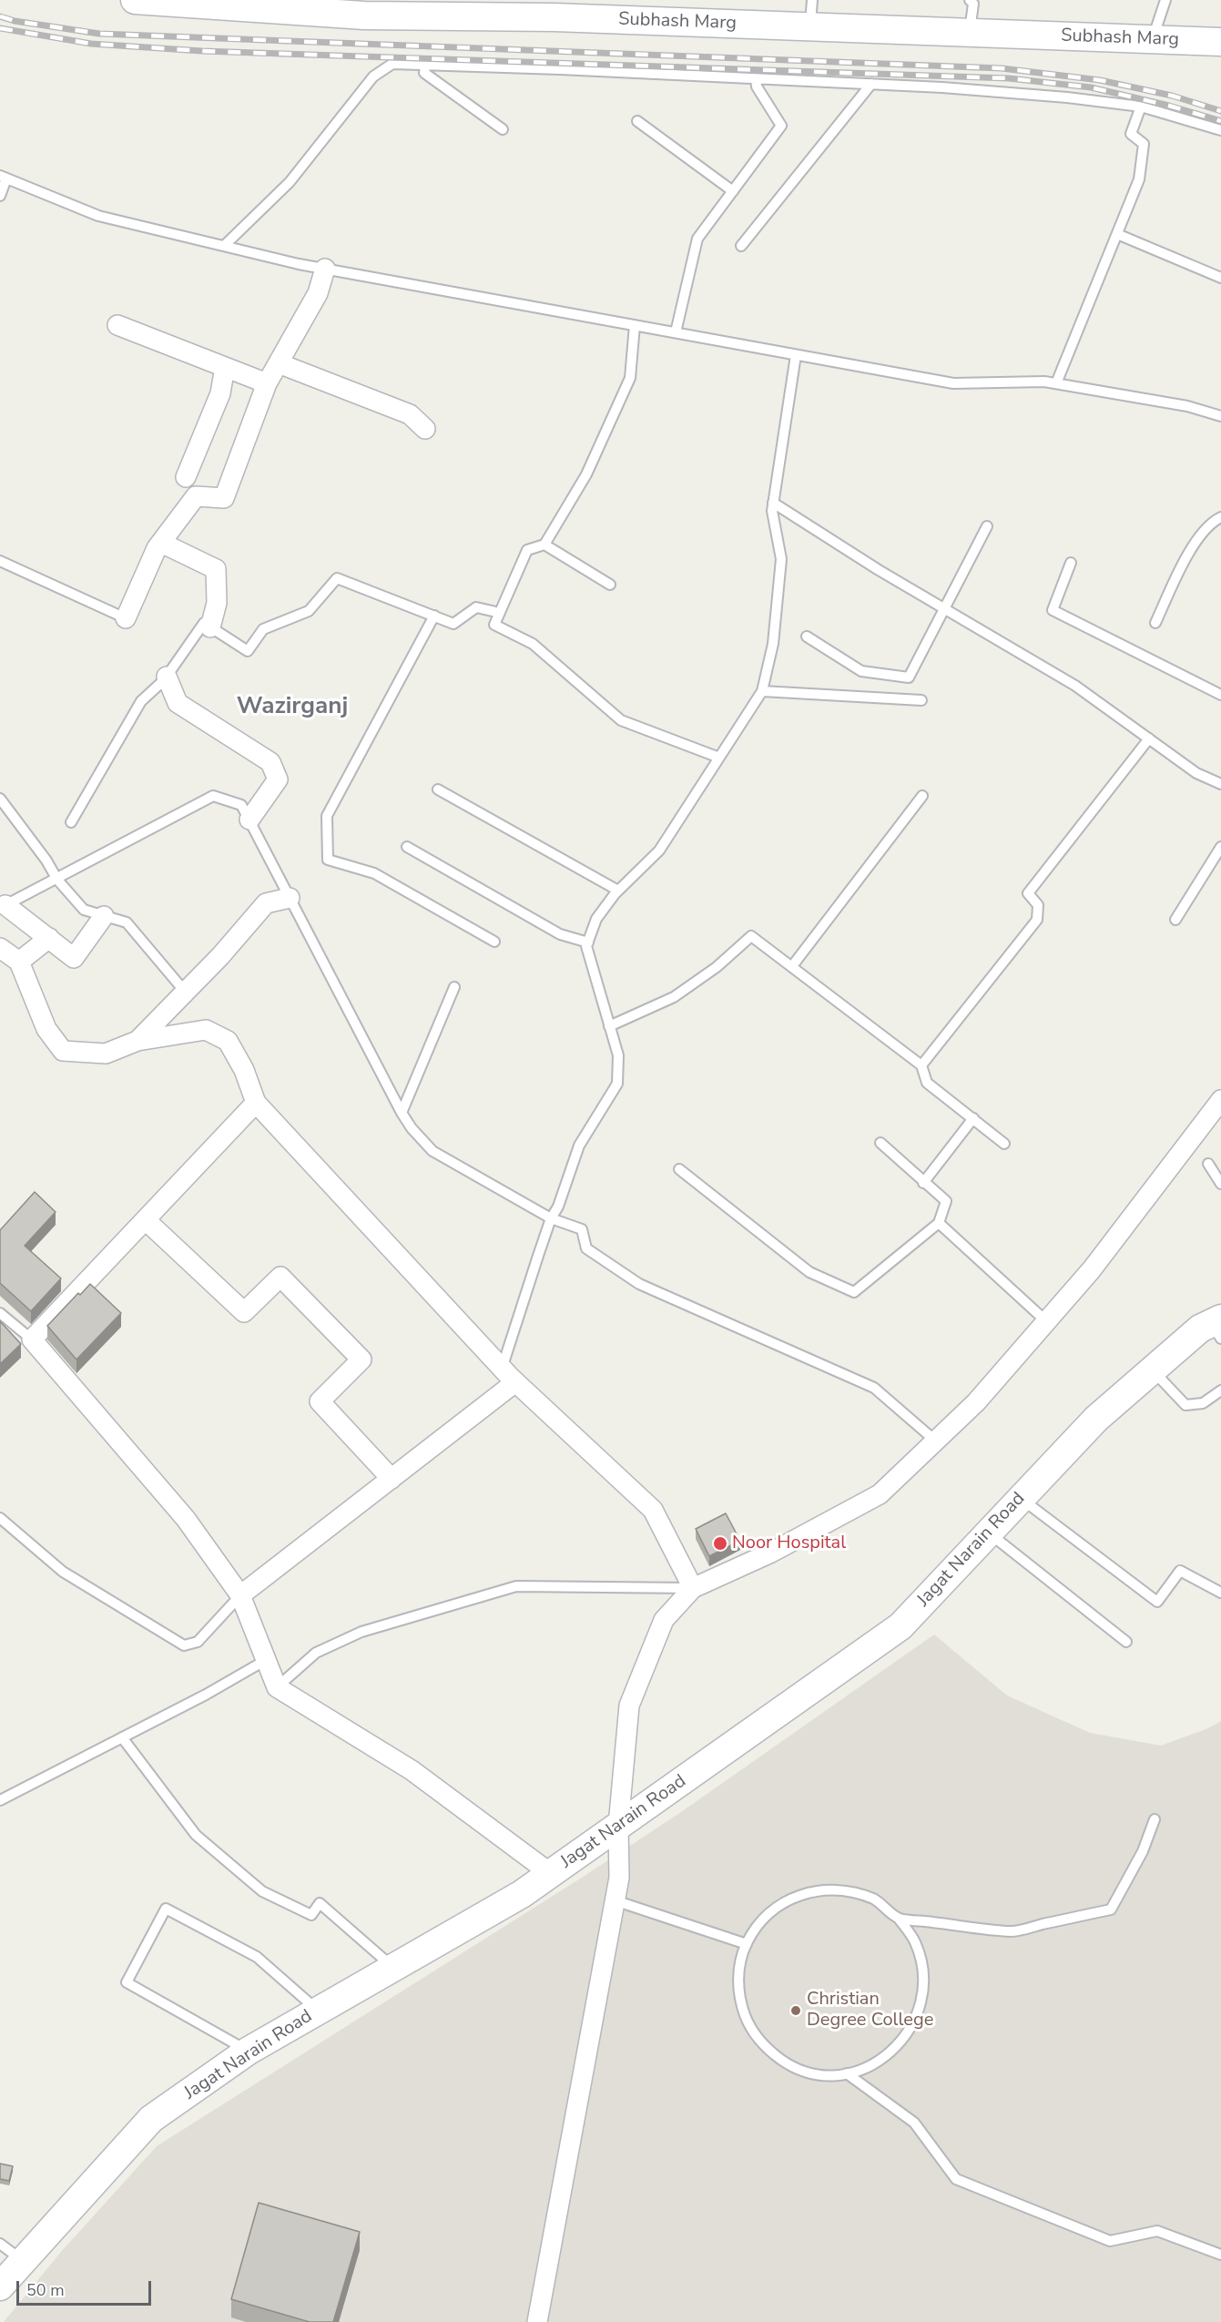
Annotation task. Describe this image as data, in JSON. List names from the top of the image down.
{
  "streets": {
    "street": ["Subhash Marg", "Jagat Narain Road"]
  },
  "districts": ["Wazirganj"],
  "places": ["Noor Hospital", "Christian Degree College"],
  "scale_bar": "50 m"
}
